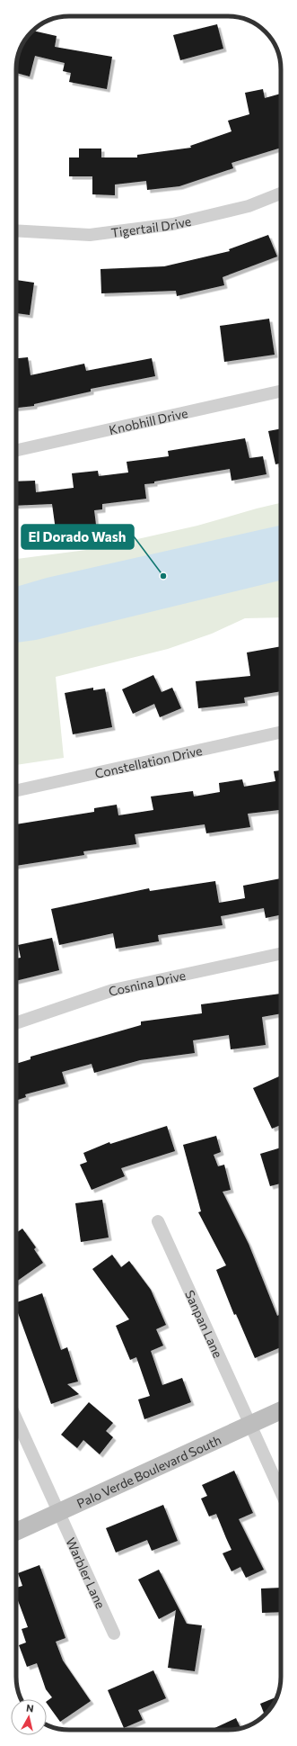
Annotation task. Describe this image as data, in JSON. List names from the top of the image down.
{
  "streets": {
    "main road": ["Palo Verde Boulevard South"],
    "street": [
      "Tigertail Drive",
      "Knobhill Drive",
      "Constellation Drive",
      "Cosnina Drive",
      "Sanpan Lane",
      "Warbler Lane"
    ]
  },
  "crossings": [
    ["Sanpan Lane", "Palo Verde Boulevard South"],
    ["Palo Verde Boulevard South", "Warbler Lane"]
  ],
  "places": ["El Dorado Wash"],
  "north": "top"
}
